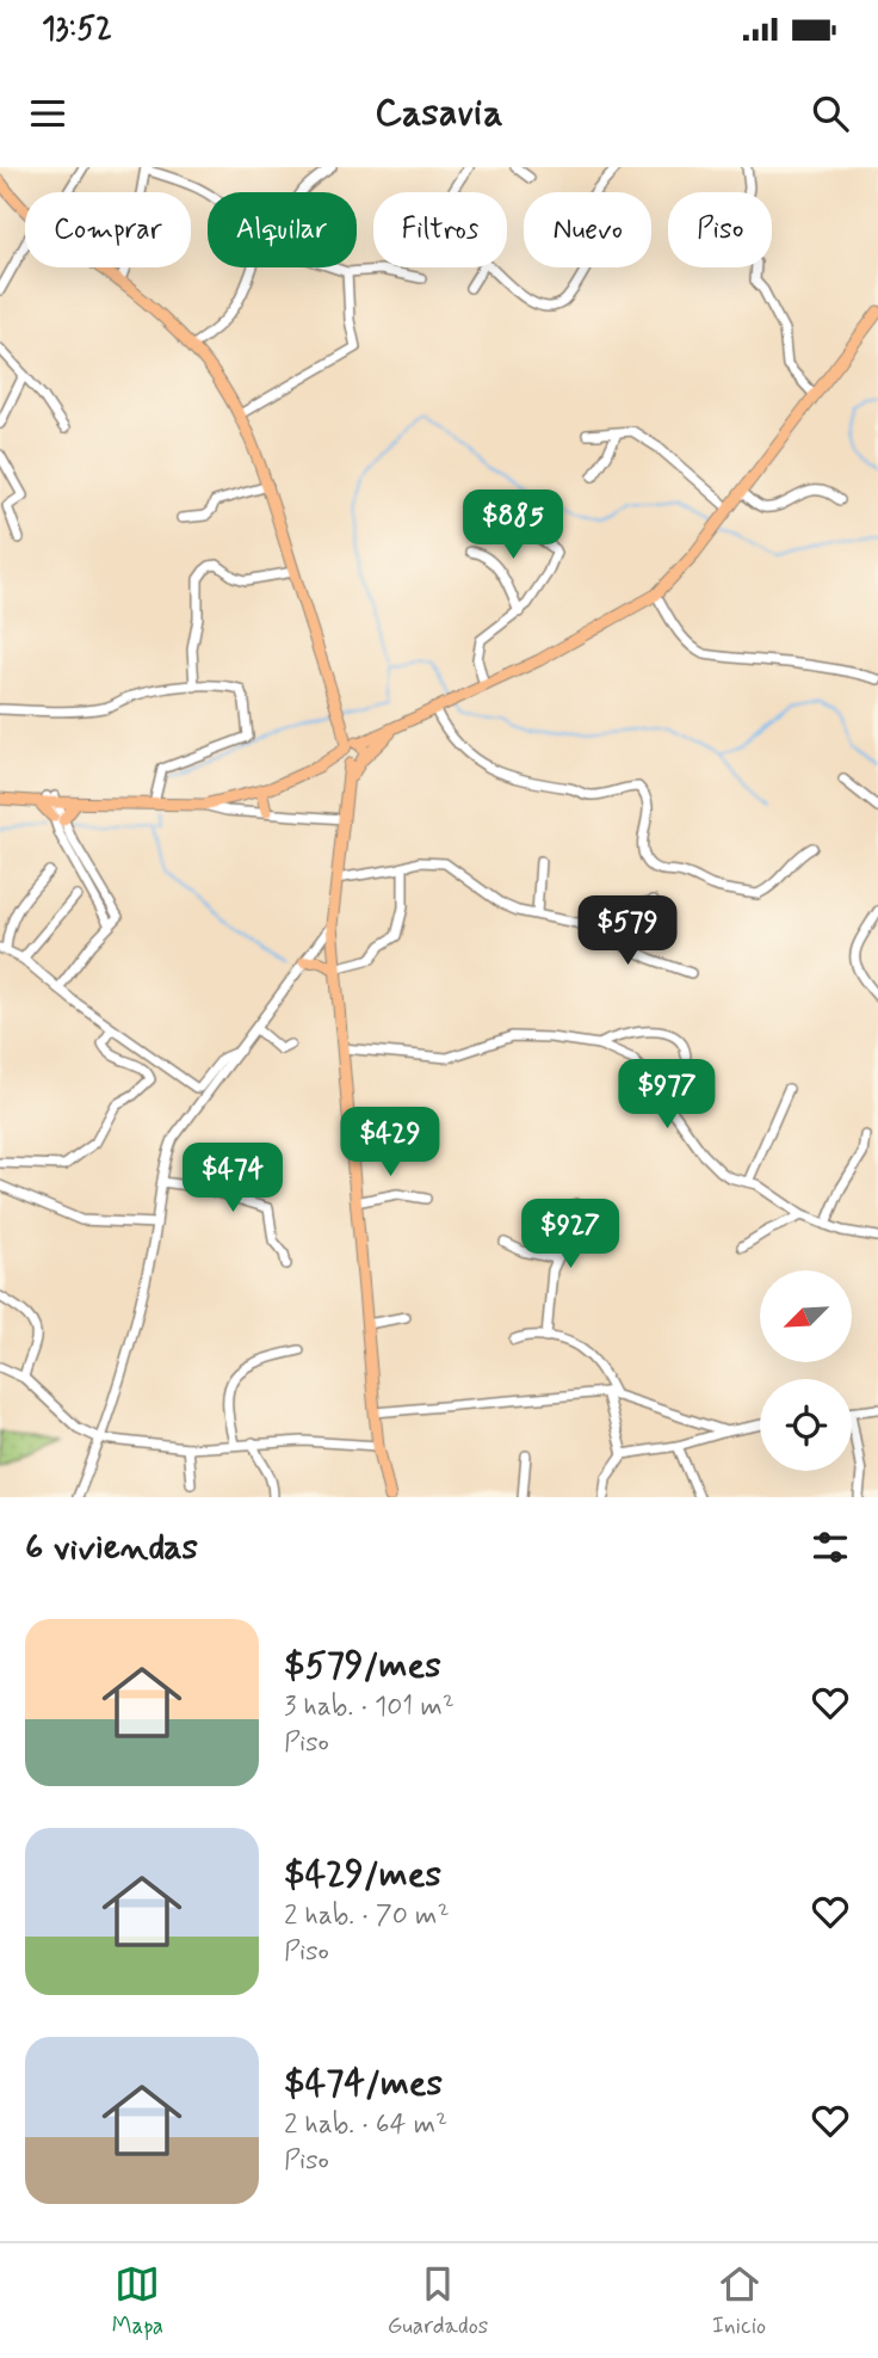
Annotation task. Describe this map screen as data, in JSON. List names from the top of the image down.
{
  "north": "bottom left",
  "page": {
    "status": "13:52",
    "header": "Casavia",
    "chip": [
      "Comprar",
      "Alquilar",
      "Filtros",
      "Nuevo",
      "Piso"
    ],
    "price": [
      "$885",
      "$579",
      "$977",
      "$429",
      "$474",
      "$927"
    ],
    "heading": "6 viviendas",
    "list": [
      {
        "name": "$579/mes",
        "note": "3 hab. · 101 m² · Piso"
      },
      {
        "name": "$429/mes",
        "note": "2 hab. · 70 m² · Piso"
      },
      {
        "name": "$474/mes",
        "note": "2 hab. · 64 m² · Piso"
      }
    ],
    "tabs": ["Mapa", "Guardados", "Inicio"]
  }
}
